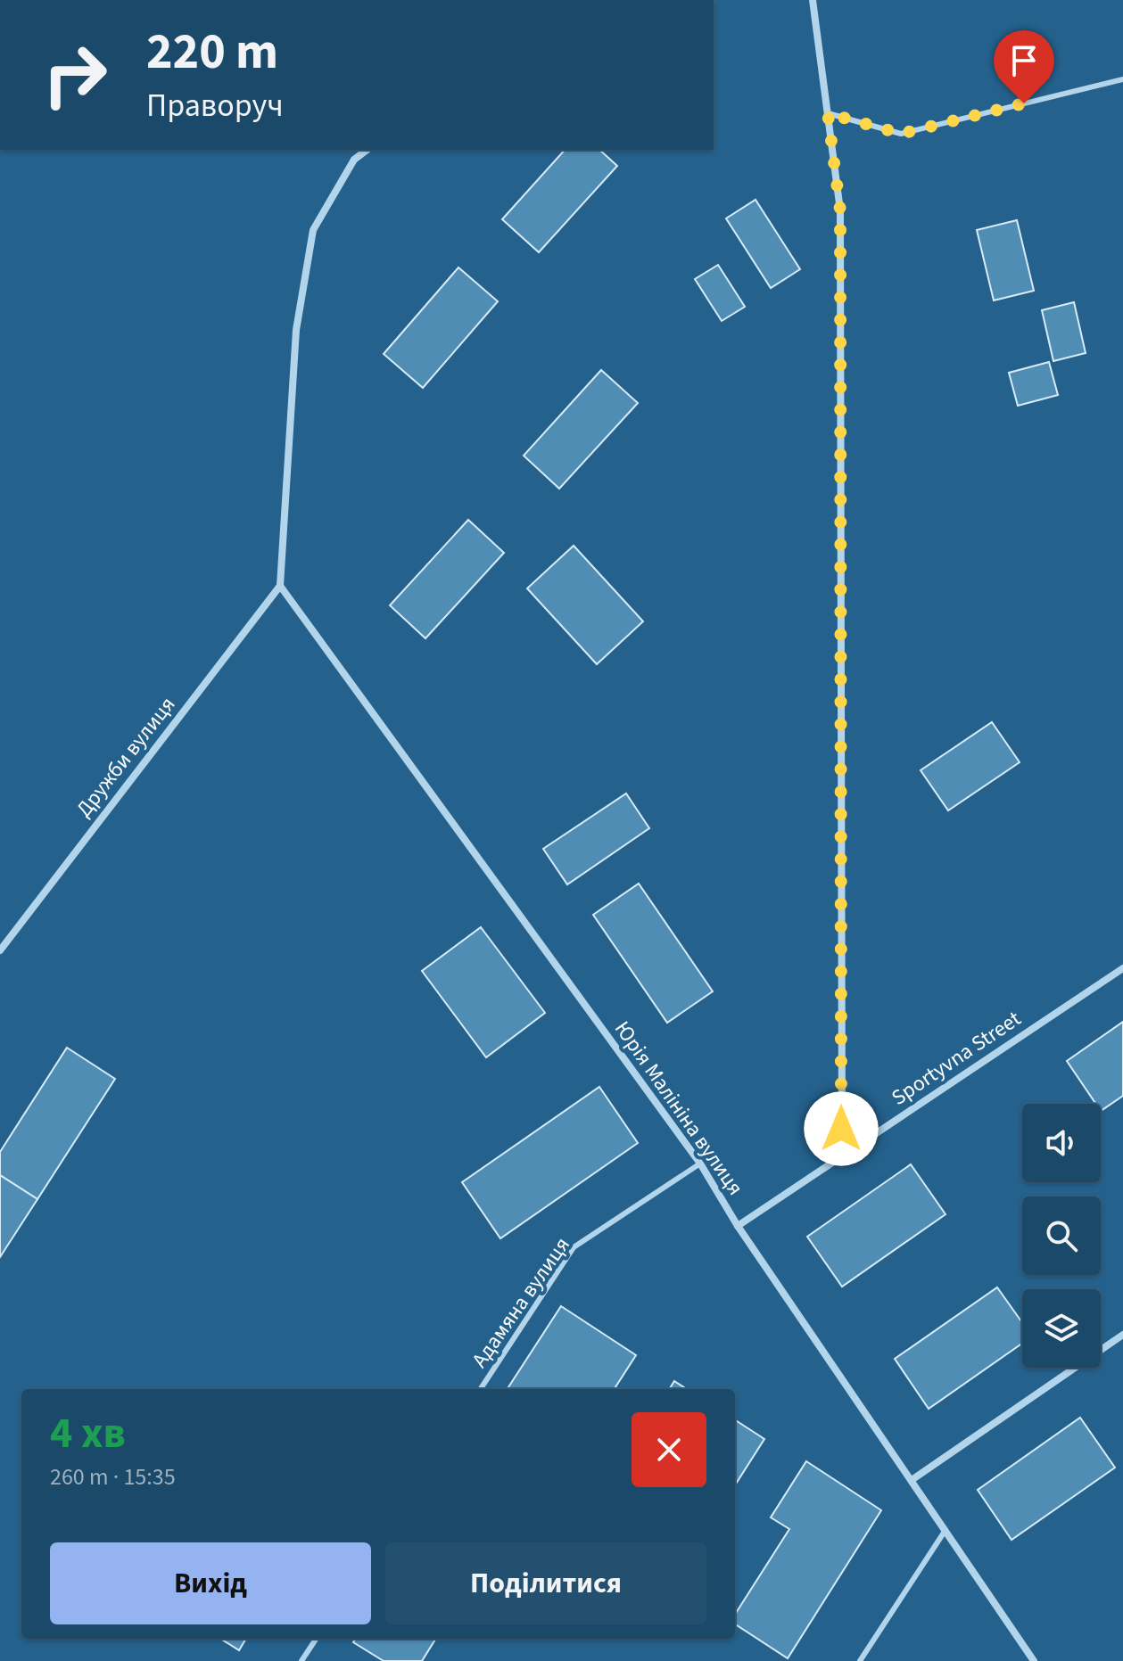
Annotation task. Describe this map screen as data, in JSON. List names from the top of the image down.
{
  "streets": {
    "street": ["Дружби вулиця", "Sportyvna Street", "Юрія Малініна вулиця"],
    "lane": ["Адамяна вулиця"]
  },
  "crossings": [
    ["Дружби вулиця", "Юрія Малініна вулиця"],
    ["Sportyvna Street", "Юрія Малініна вулиця"],
    ["Юрія Малініна вулиця", "Адамяна вулиця"]
  ],
  "page": {
    "turn": ["220 m", "Праворуч"],
    "heading": ["4 хв", "260 m · 15:35"],
    "buttons": ["Вихід", "Поділитися"]
  }
}
